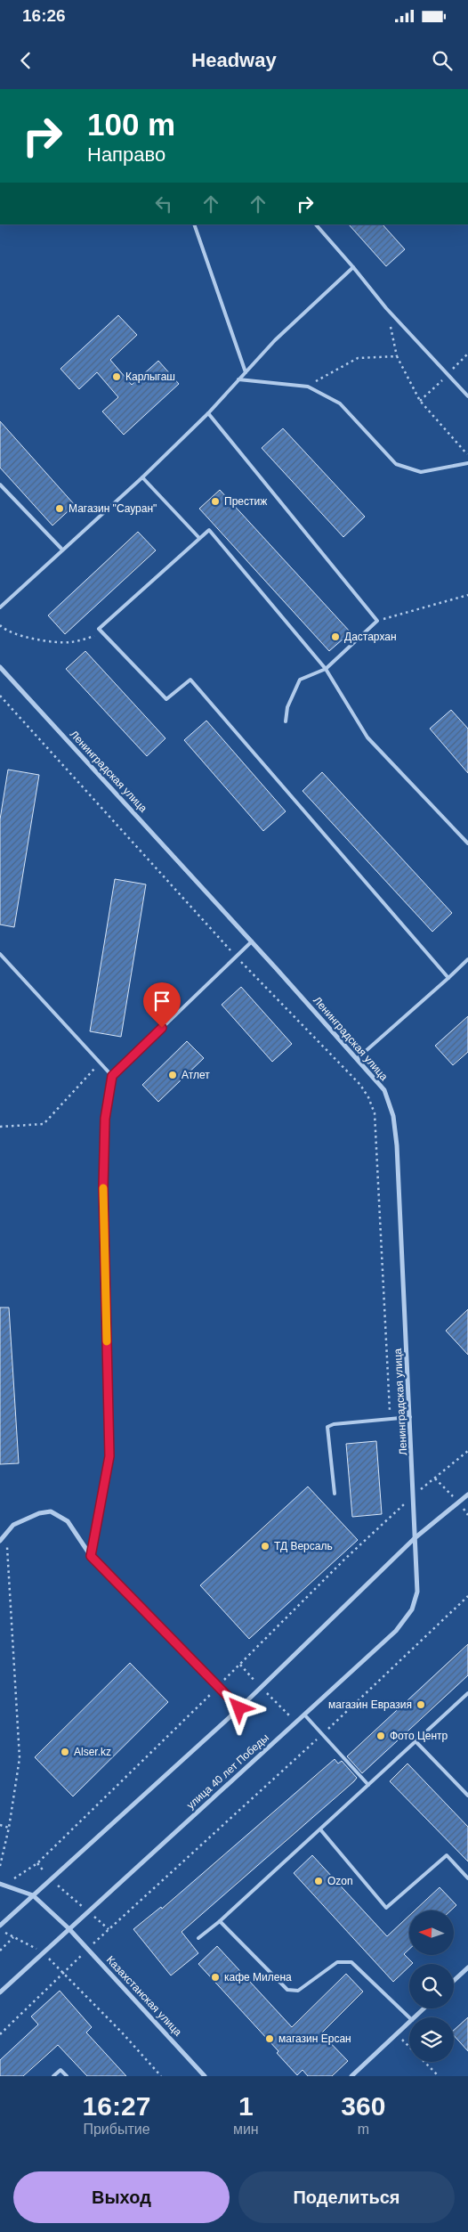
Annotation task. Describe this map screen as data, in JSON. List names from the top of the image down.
{
  "streets": {
    "street": ["Ленинградская улица", "улица 40 лет Победы", "Казахстанская улица"]
  },
  "crossings": [
    ["Ленинградская улица", "улица 40 лет Победы"],
    ["улица 40 лет Победы", "Казахстанская улица"]
  ],
  "places": [
    "Карлыгаш",
    "Престиж",
    "Магазин \"Сауран\"",
    "Дастархан",
    "Атлет",
    "ТД Версаль",
    "магазин Евразия",
    "Фото Центр",
    "Alser.kz",
    "Ozon",
    "кафе Милена",
    "магазин Ерсан"
  ],
  "north": "left",
  "page": {
    "status": "16:26",
    "header": "Headway",
    "turn": ["100 m", "Направо"],
    "eta": [
      "16:27",
      "Прибытие",
      "1",
      "мин",
      "360",
      "m"
    ],
    "buttons": ["Выход", "Поделиться"]
  }
}
